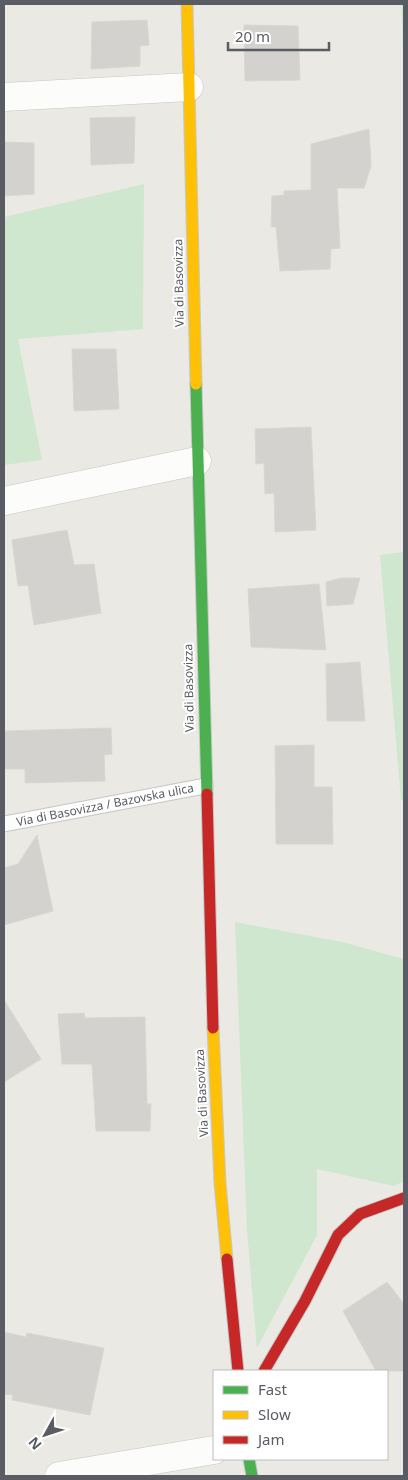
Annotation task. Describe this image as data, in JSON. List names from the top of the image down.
{
  "streets": {
    "main road": ["Via di Basovizza"],
    "lane": ["Via di Basovizza / Bazovska ulica"]
  },
  "crossings": [
    ["Via di Basovizza", "Via di Basovizza / Bazovska ulica"]
  ],
  "legend": ["Fast", "Slow", "Jam"],
  "scale_bar": "20 m",
  "north": "bottom left"
}
